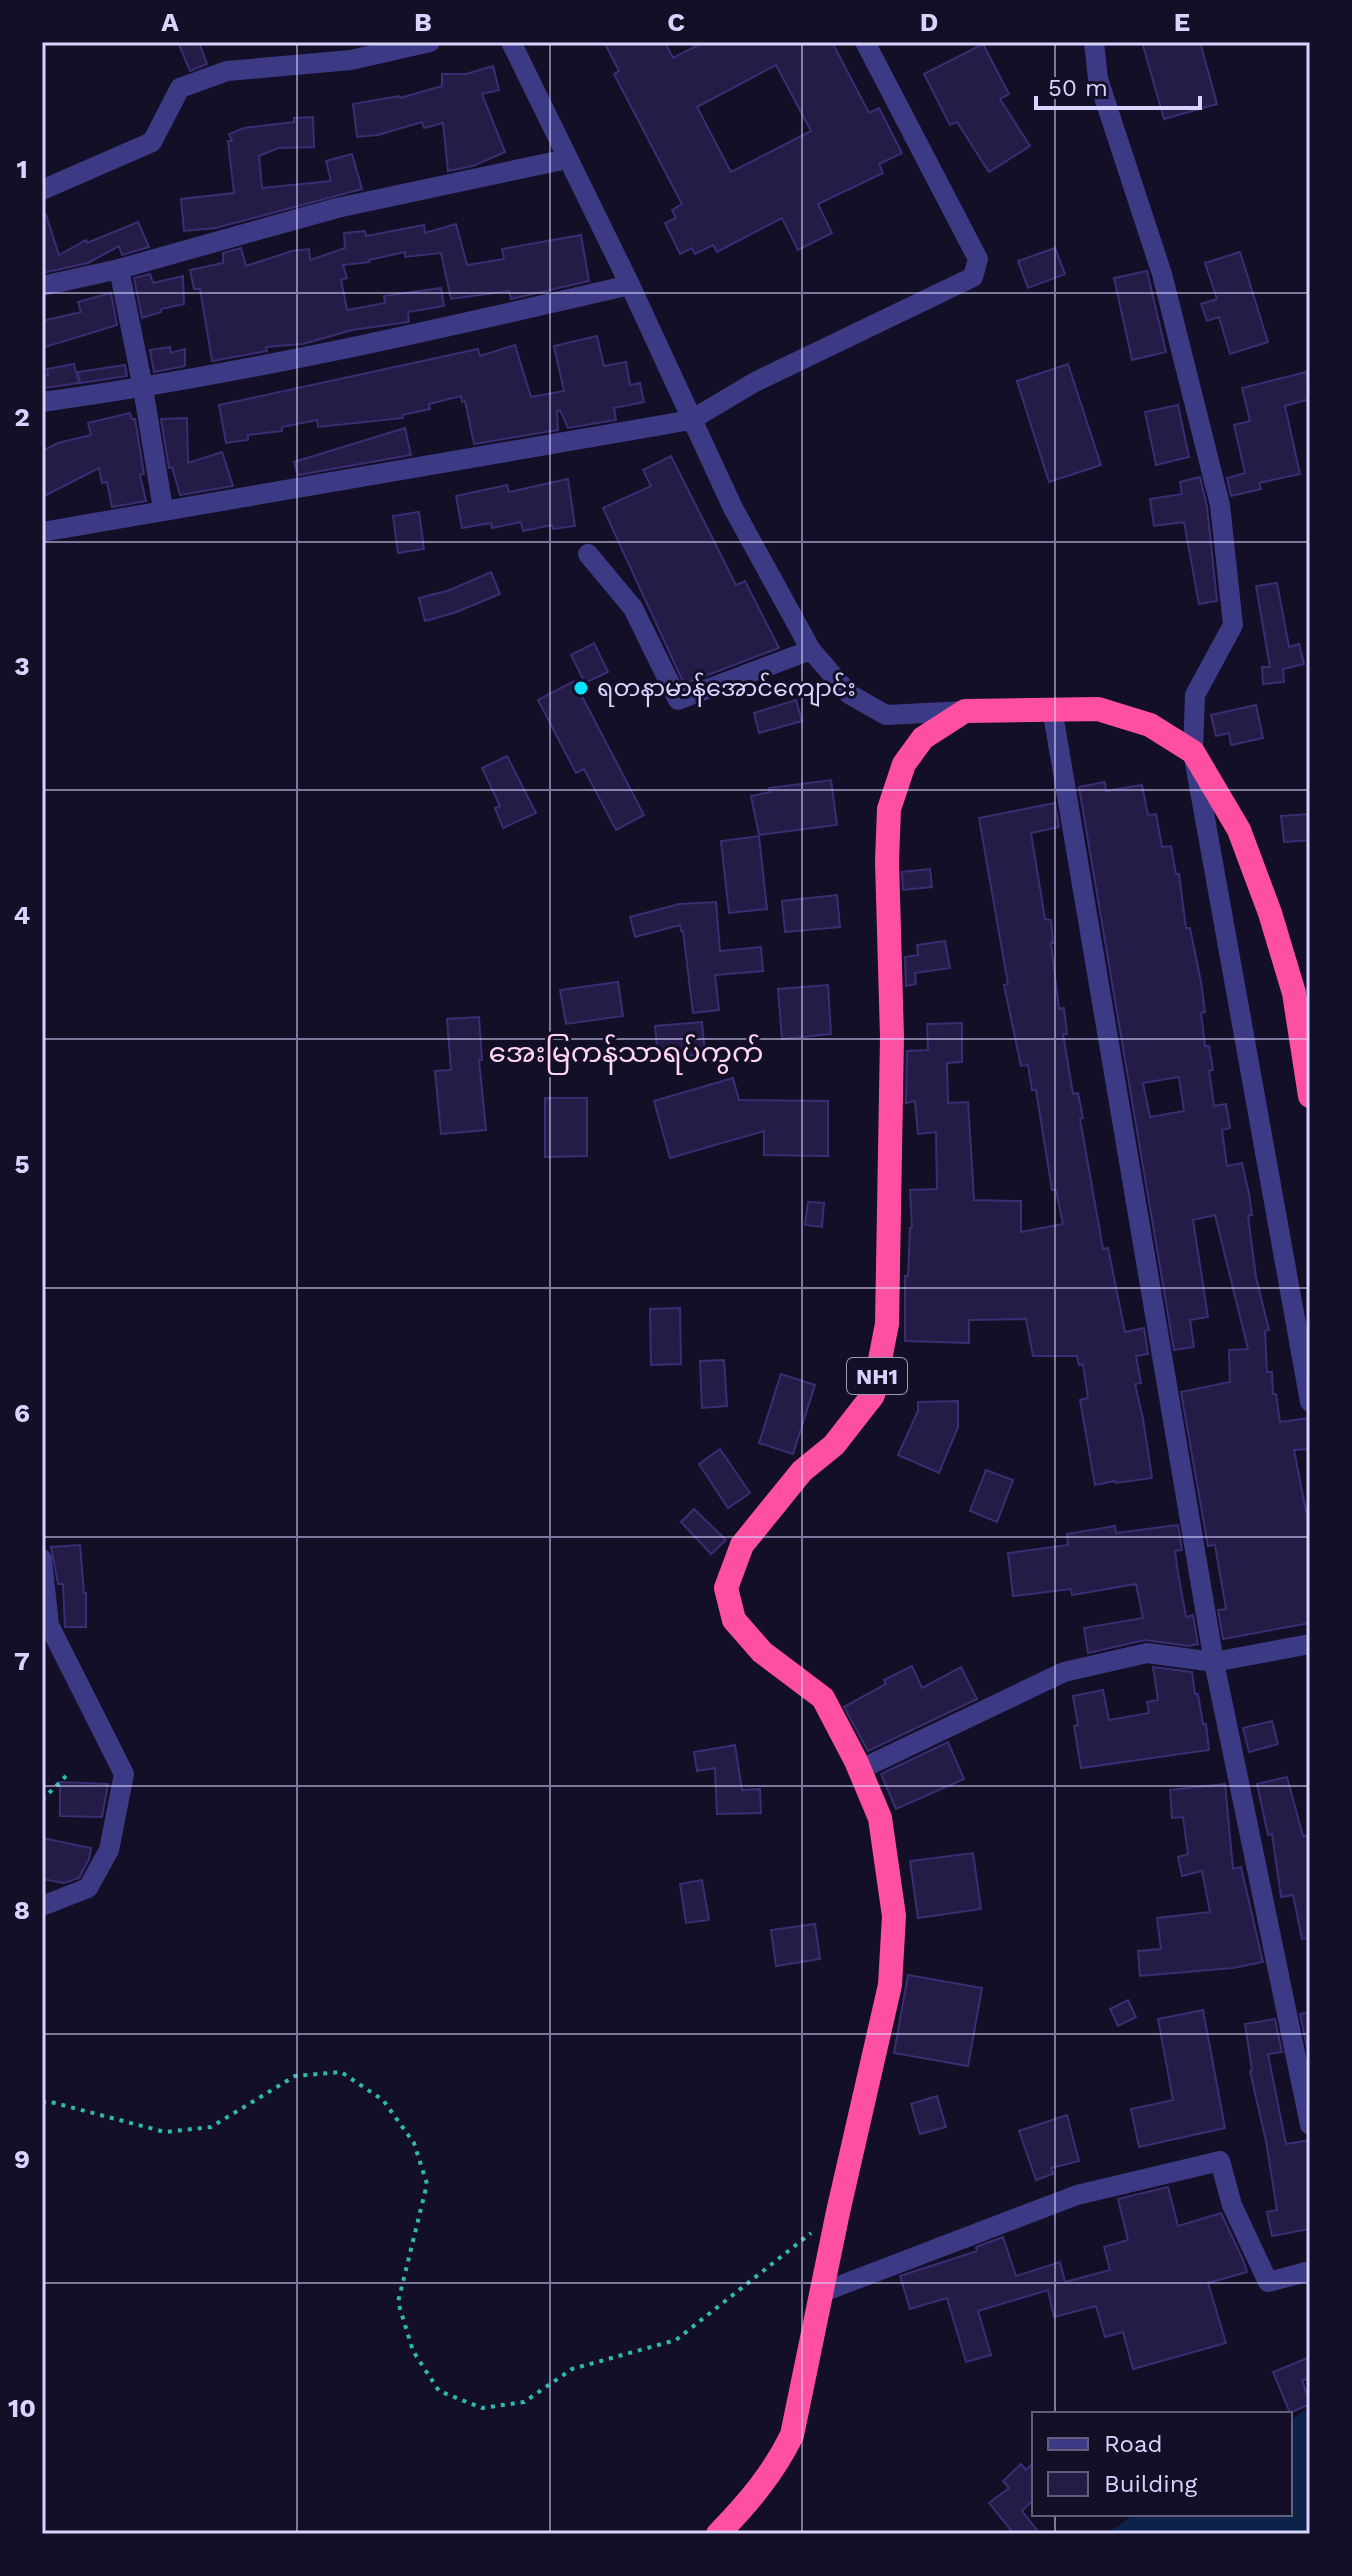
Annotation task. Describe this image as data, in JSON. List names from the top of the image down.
{
  "streets": {
    "highway": ["NH1"]
  },
  "districts": ["အေးမြကန်သာရပ်ကွက်"],
  "places": ["ရတနာမာန်အောင်ကျောင်း"],
  "legend": ["Road", "Building"],
  "scale_bar": "50 m",
  "grid": {
    "columns": [
      "A",
      "B",
      "C",
      "D",
      "E"
    ],
    "rows": [
      "1",
      "2",
      "3",
      "4",
      "5",
      "6",
      "7",
      "8",
      "9",
      "10"
    ]
  }
}
